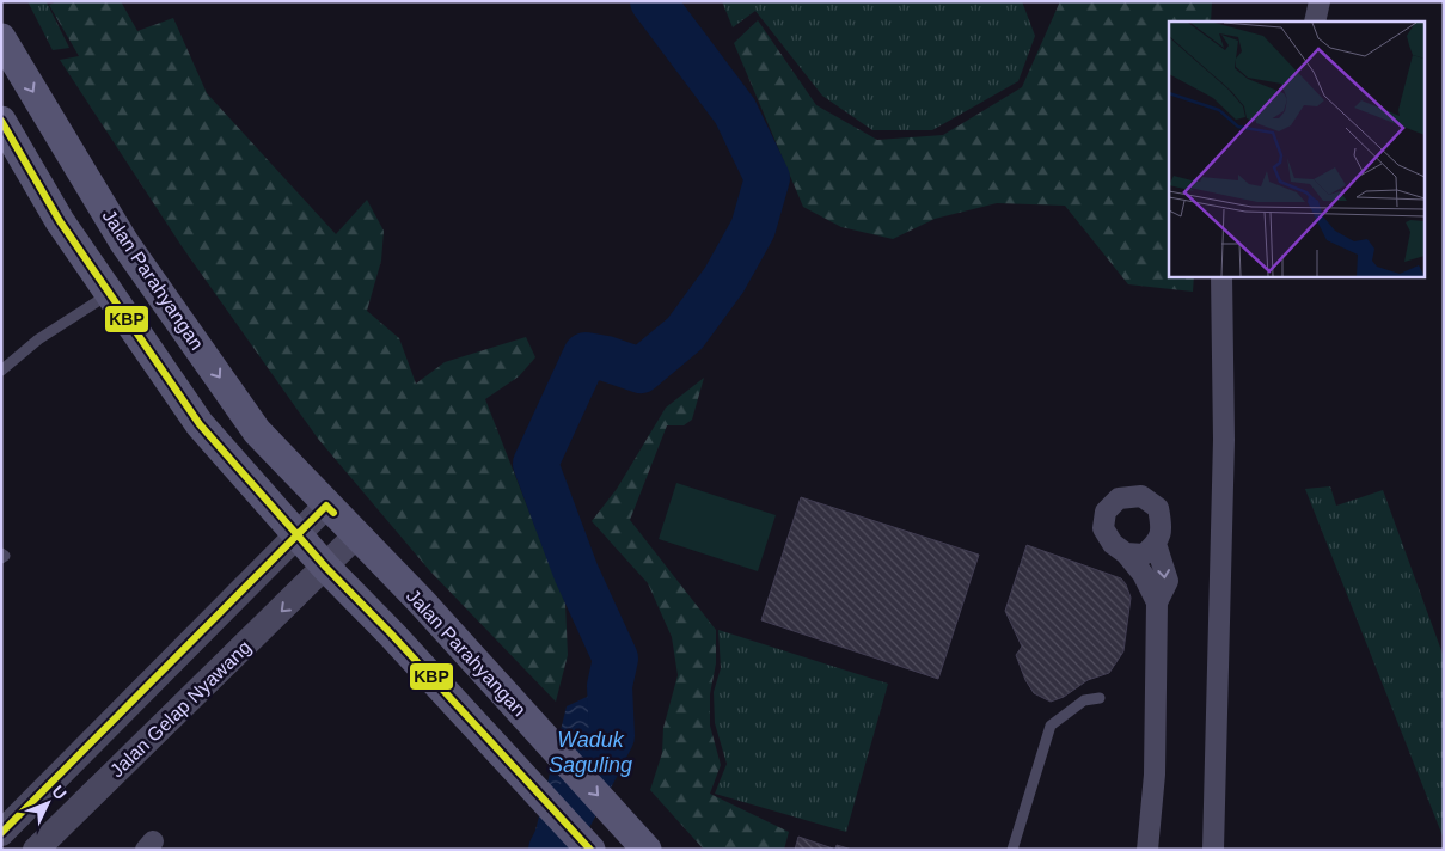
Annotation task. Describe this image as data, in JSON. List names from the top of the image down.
{
  "streets": {
    "main road": ["Jalan Parahyangan"],
    "street": ["Jalan Gelap Nyawang"]
  },
  "water": ["Waduk Saguling"],
  "lines": ["transit line KBP"],
  "north": "top right"
}
